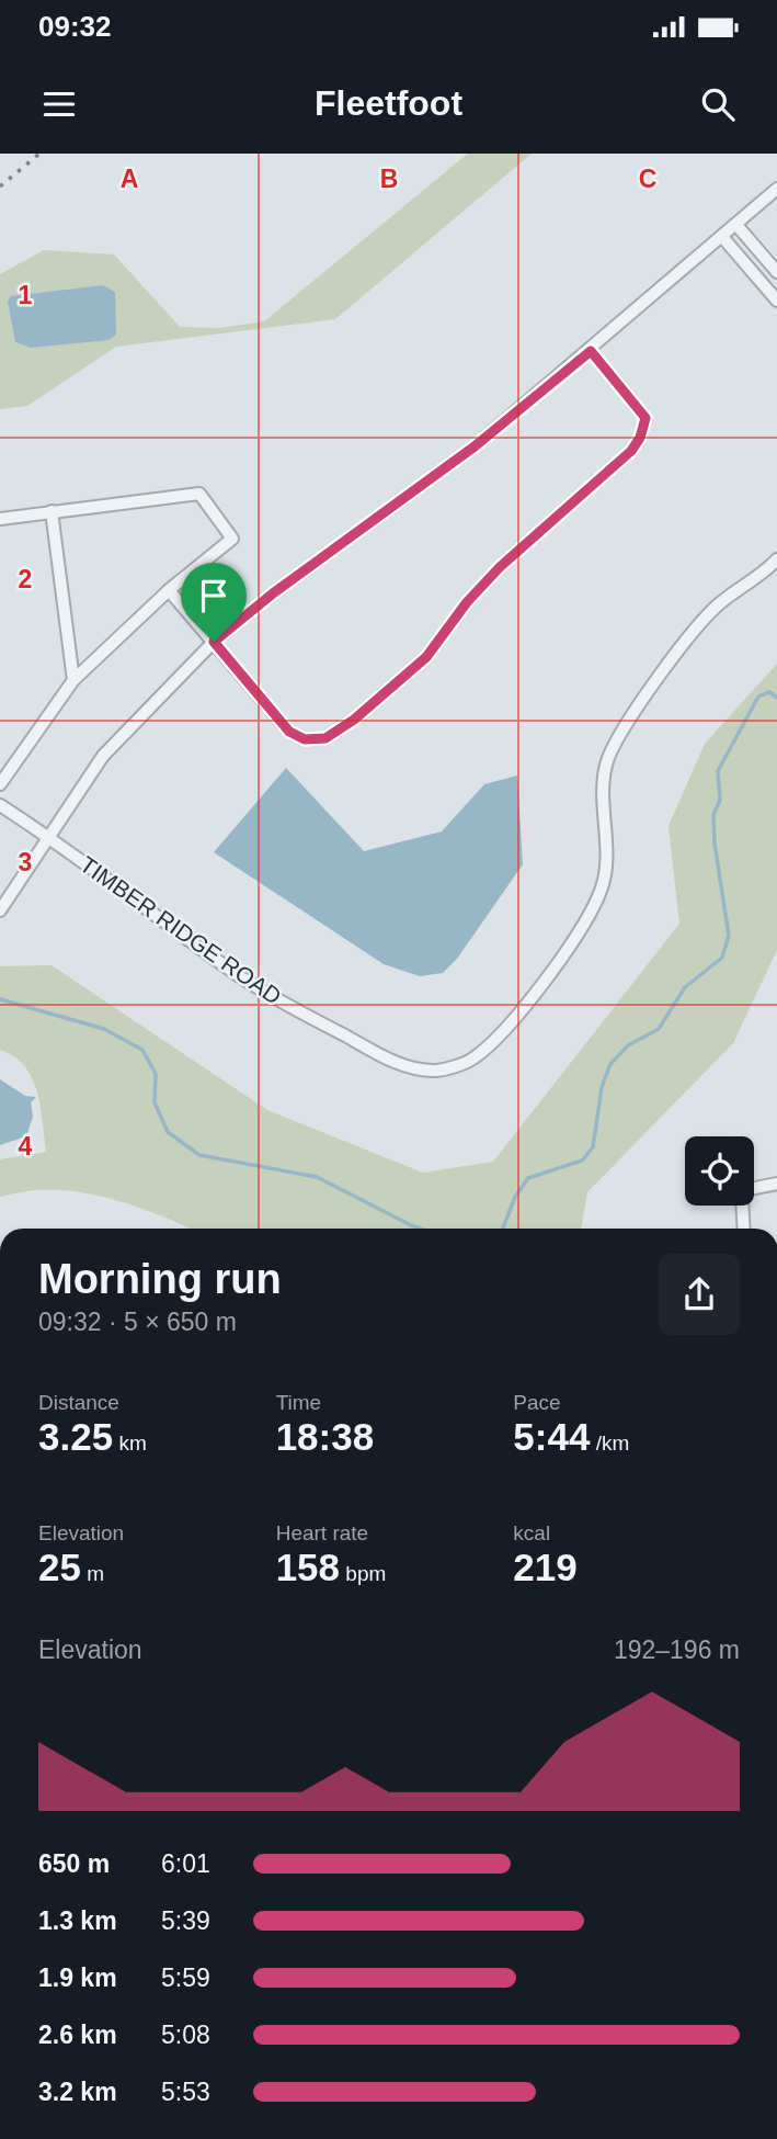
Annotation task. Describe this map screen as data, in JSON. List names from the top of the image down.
{
  "streets": {
    "street": ["TIMBER RIDGE ROAD"]
  },
  "page": {
    "status": "09:32",
    "header": "Fleetfoot",
    "heading": ["Morning run", "09:32 · 5 × 650 m"],
    "stats": [
      ["Distance", "3.25 km"],
      ["Time", "18:38"],
      ["Pace", "5:44 /km"],
      ["Elevation", "25 m"],
      ["Heart rate", "158 bpm"],
      ["kcal", "219"]
    ],
    "chart": ["Elevation", "192–196 m"],
    "list": [
      {
        "name": "650 m",
        "note": "6:01"
      },
      {
        "name": "1.3 km",
        "note": "5:39"
      },
      {
        "name": "1.9 km",
        "note": "5:59"
      },
      {
        "name": "2.6 km",
        "note": "5:08"
      },
      {
        "name": "3.2 km",
        "note": "5:53"
      }
    ]
  },
  "grid": {
    "columns": ["A", "B", "C"],
    "rows": [
      "1",
      "2",
      "3",
      "4"
    ]
  }
}
